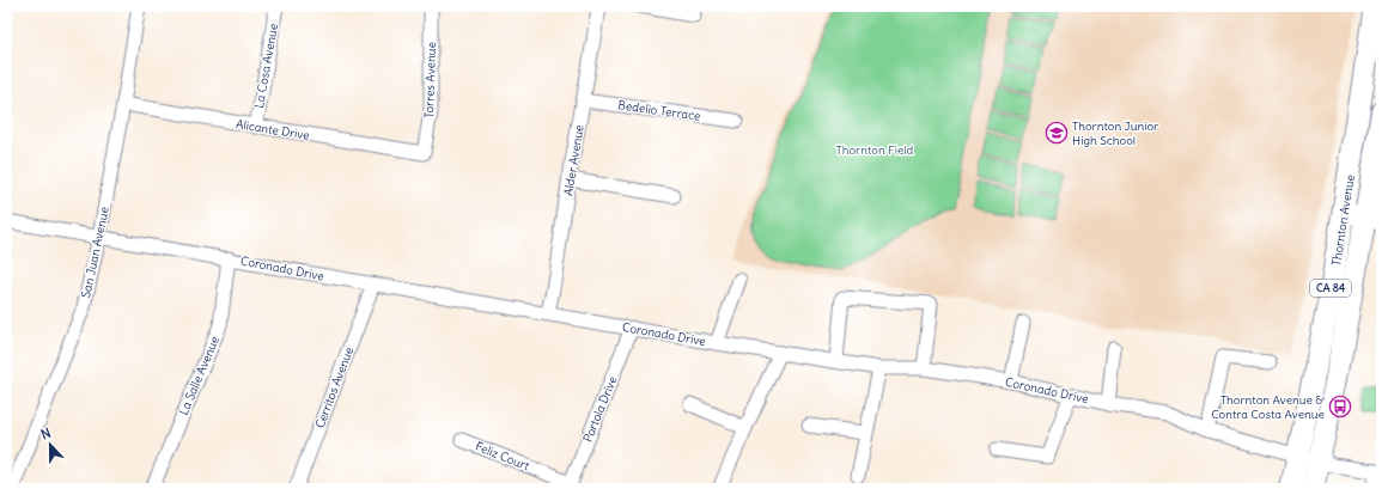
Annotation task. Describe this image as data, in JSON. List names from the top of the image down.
{
  "streets": {
    "main road": ["Thornton Avenue", "CA 84"],
    "street": [
      "La Cosa Avenue",
      "Torres Avenue",
      "Bedelio Terrace",
      "Alicante Drive",
      "Alder Avenue",
      "San Juan Avenue",
      "Coronado Drive",
      "La Salle Avenue",
      "Cerritos Avenue",
      "Portola Drive",
      "Feliz Court"
    ]
  },
  "crossings": [
    ["La Cosa Avenue", "Alicante Drive"],
    ["Torres Avenue", "Alicante Drive"],
    ["Bedelio Terrace", "Alder Avenue"],
    ["Alicante Drive", "San Juan Avenue"],
    ["Alder Avenue", "Coronado Drive"],
    ["Thornton Avenue", "Coronado Drive"],
    ["San Juan Avenue", "Coronado Drive"],
    ["Coronado Drive", "La Salle Avenue"],
    ["Coronado Drive", "Cerritos Avenue"],
    ["Coronado Drive", "Portola Drive"],
    ["Portola Drive", "Feliz Court"]
  ],
  "parks": ["Thornton Field"],
  "places": {
    "school or university": ["Thornton Junior High School"],
    "bus stop": ["Thornton Avenue & Contra Costa Avenue"]
  },
  "north": "top"
}
